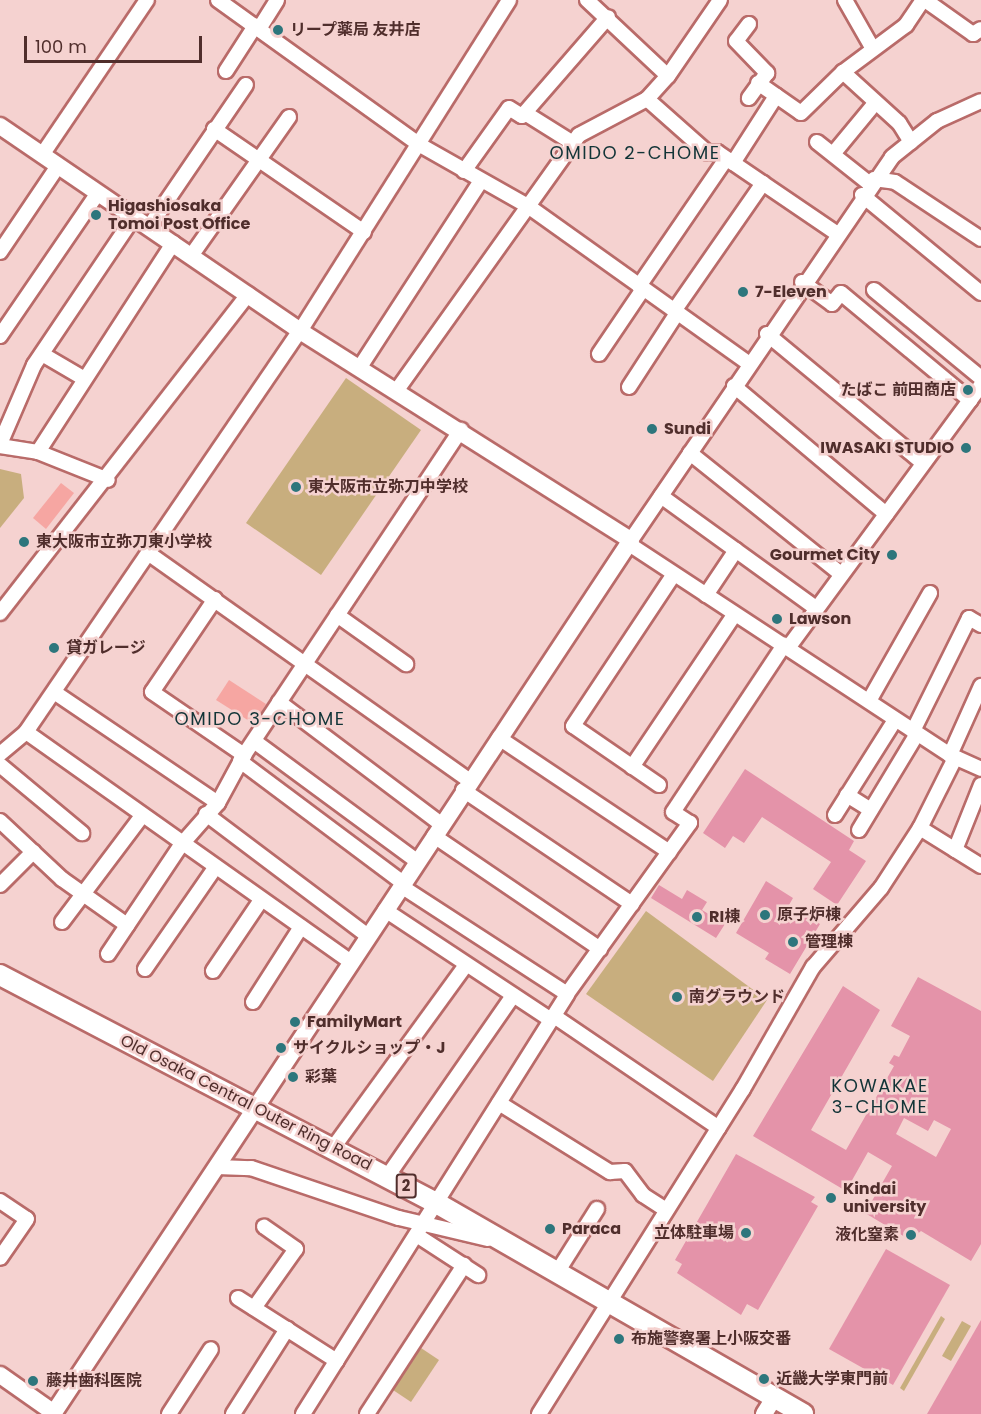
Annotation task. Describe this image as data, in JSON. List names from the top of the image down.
{
  "streets": {
    "main road": ["Old Osaka Central Outer Ring Road", "2"]
  },
  "districts": ["OMIDO 2-CHOME", "OMIDO 3-CHOME", "KOWAKAE 3-CHOME"],
  "places": [
    "リープ薬局 友井店",
    "Higashiosaka Tomoi Post Office",
    "7-Eleven",
    "たばこ 前田商店",
    "Sundi",
    "IWASAKI STUDIO",
    "東大阪市立弥刀中学校",
    "東大阪市立弥刀東小学校",
    "Gourmet City",
    "Lawson",
    "貸ガレージ",
    "原子炉棟",
    "RI棟",
    "管理棟",
    "南グラウンド",
    "FamilyMart",
    "サイクルショップ・J",
    "彩葉",
    "Kindai university",
    "Paraca",
    "立体駐車場",
    "液化窒素",
    "布施警察署上小阪交番",
    "近畿大学東門前",
    "藤井歯科医院"
  ],
  "scale_bar": "100 m"
}
